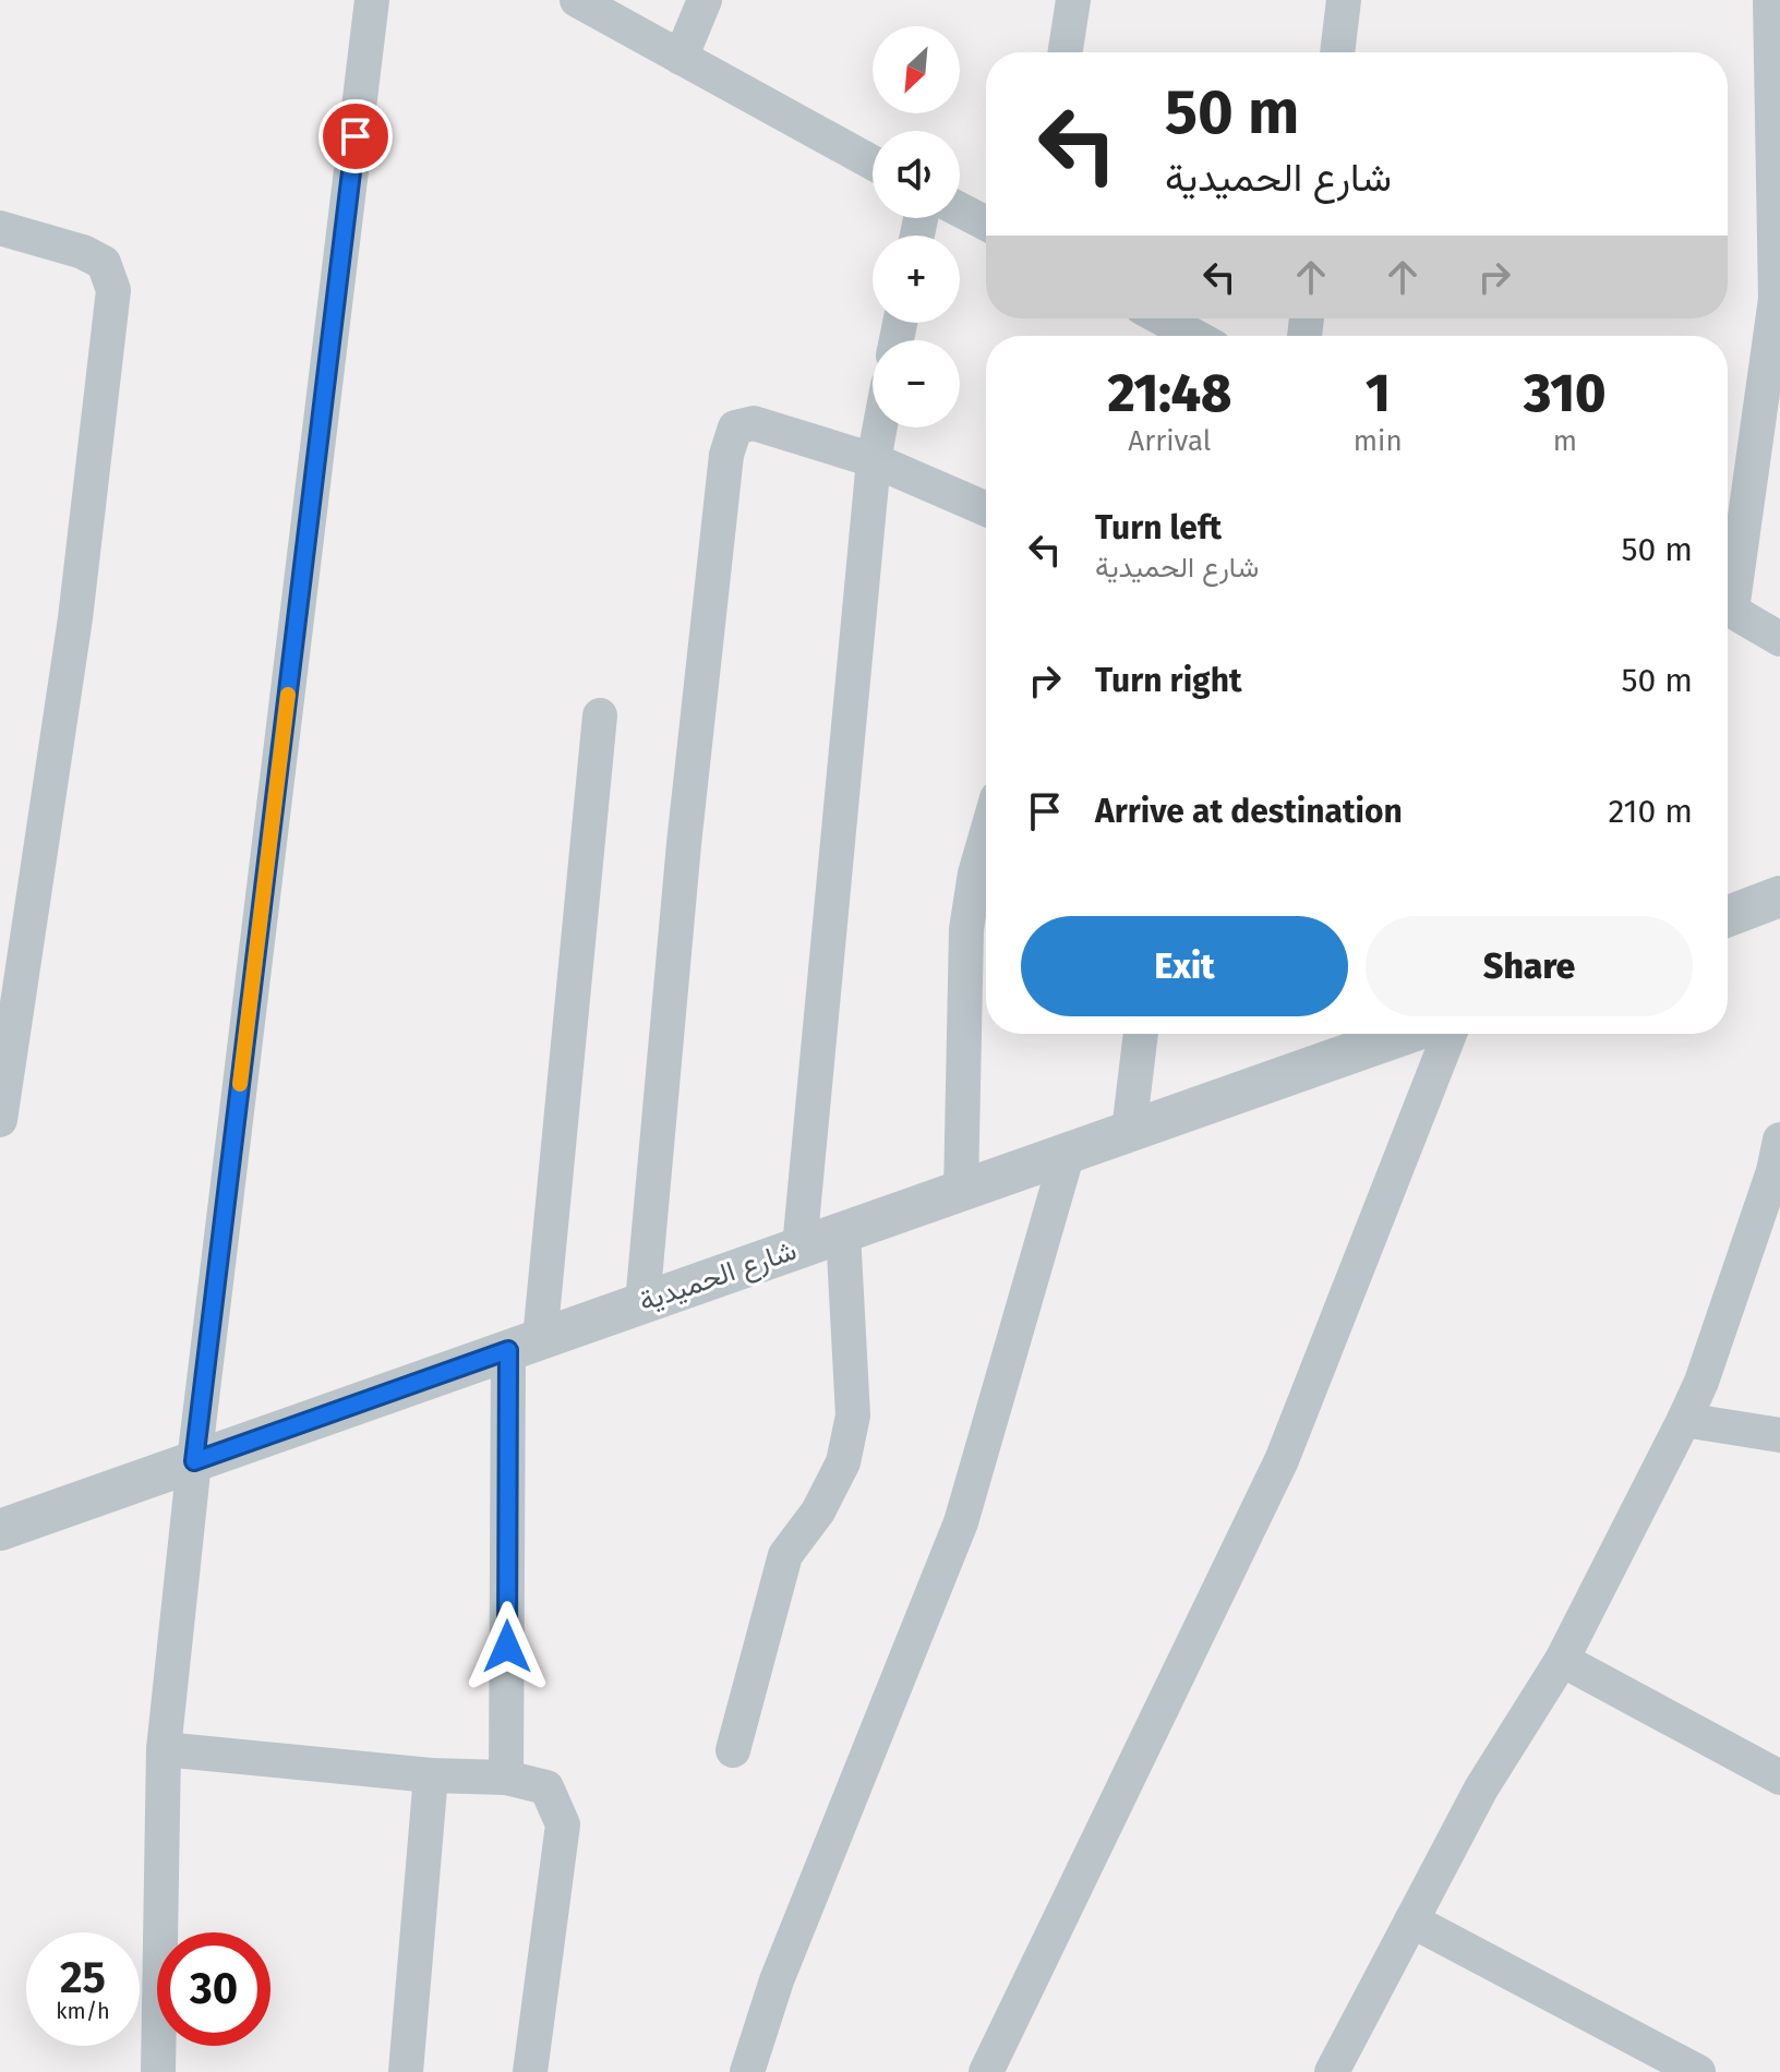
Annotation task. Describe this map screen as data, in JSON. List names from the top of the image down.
{
  "streets": {
    "street": ["شارع الحميدية"]
  },
  "north": "bottom left",
  "page": {
    "map_buttons": ["+", "−"],
    "turn": ["50 m", "شارع الحميدية"],
    "eta": [
      "21:48",
      "Arrival",
      "1",
      "min",
      "310",
      "m"
    ],
    "list": [
      {
        "name": "Turn left",
        "note": "شارع الحميدية",
        "value": "50 m"
      },
      {
        "name": "Turn right",
        "value": "50 m"
      },
      {
        "name": "Arrive at destination",
        "value": "210 m"
      }
    ],
    "buttons": ["Exit", "Share"],
    "speed": "25 km/h",
    "limit": "30"
  }
}
